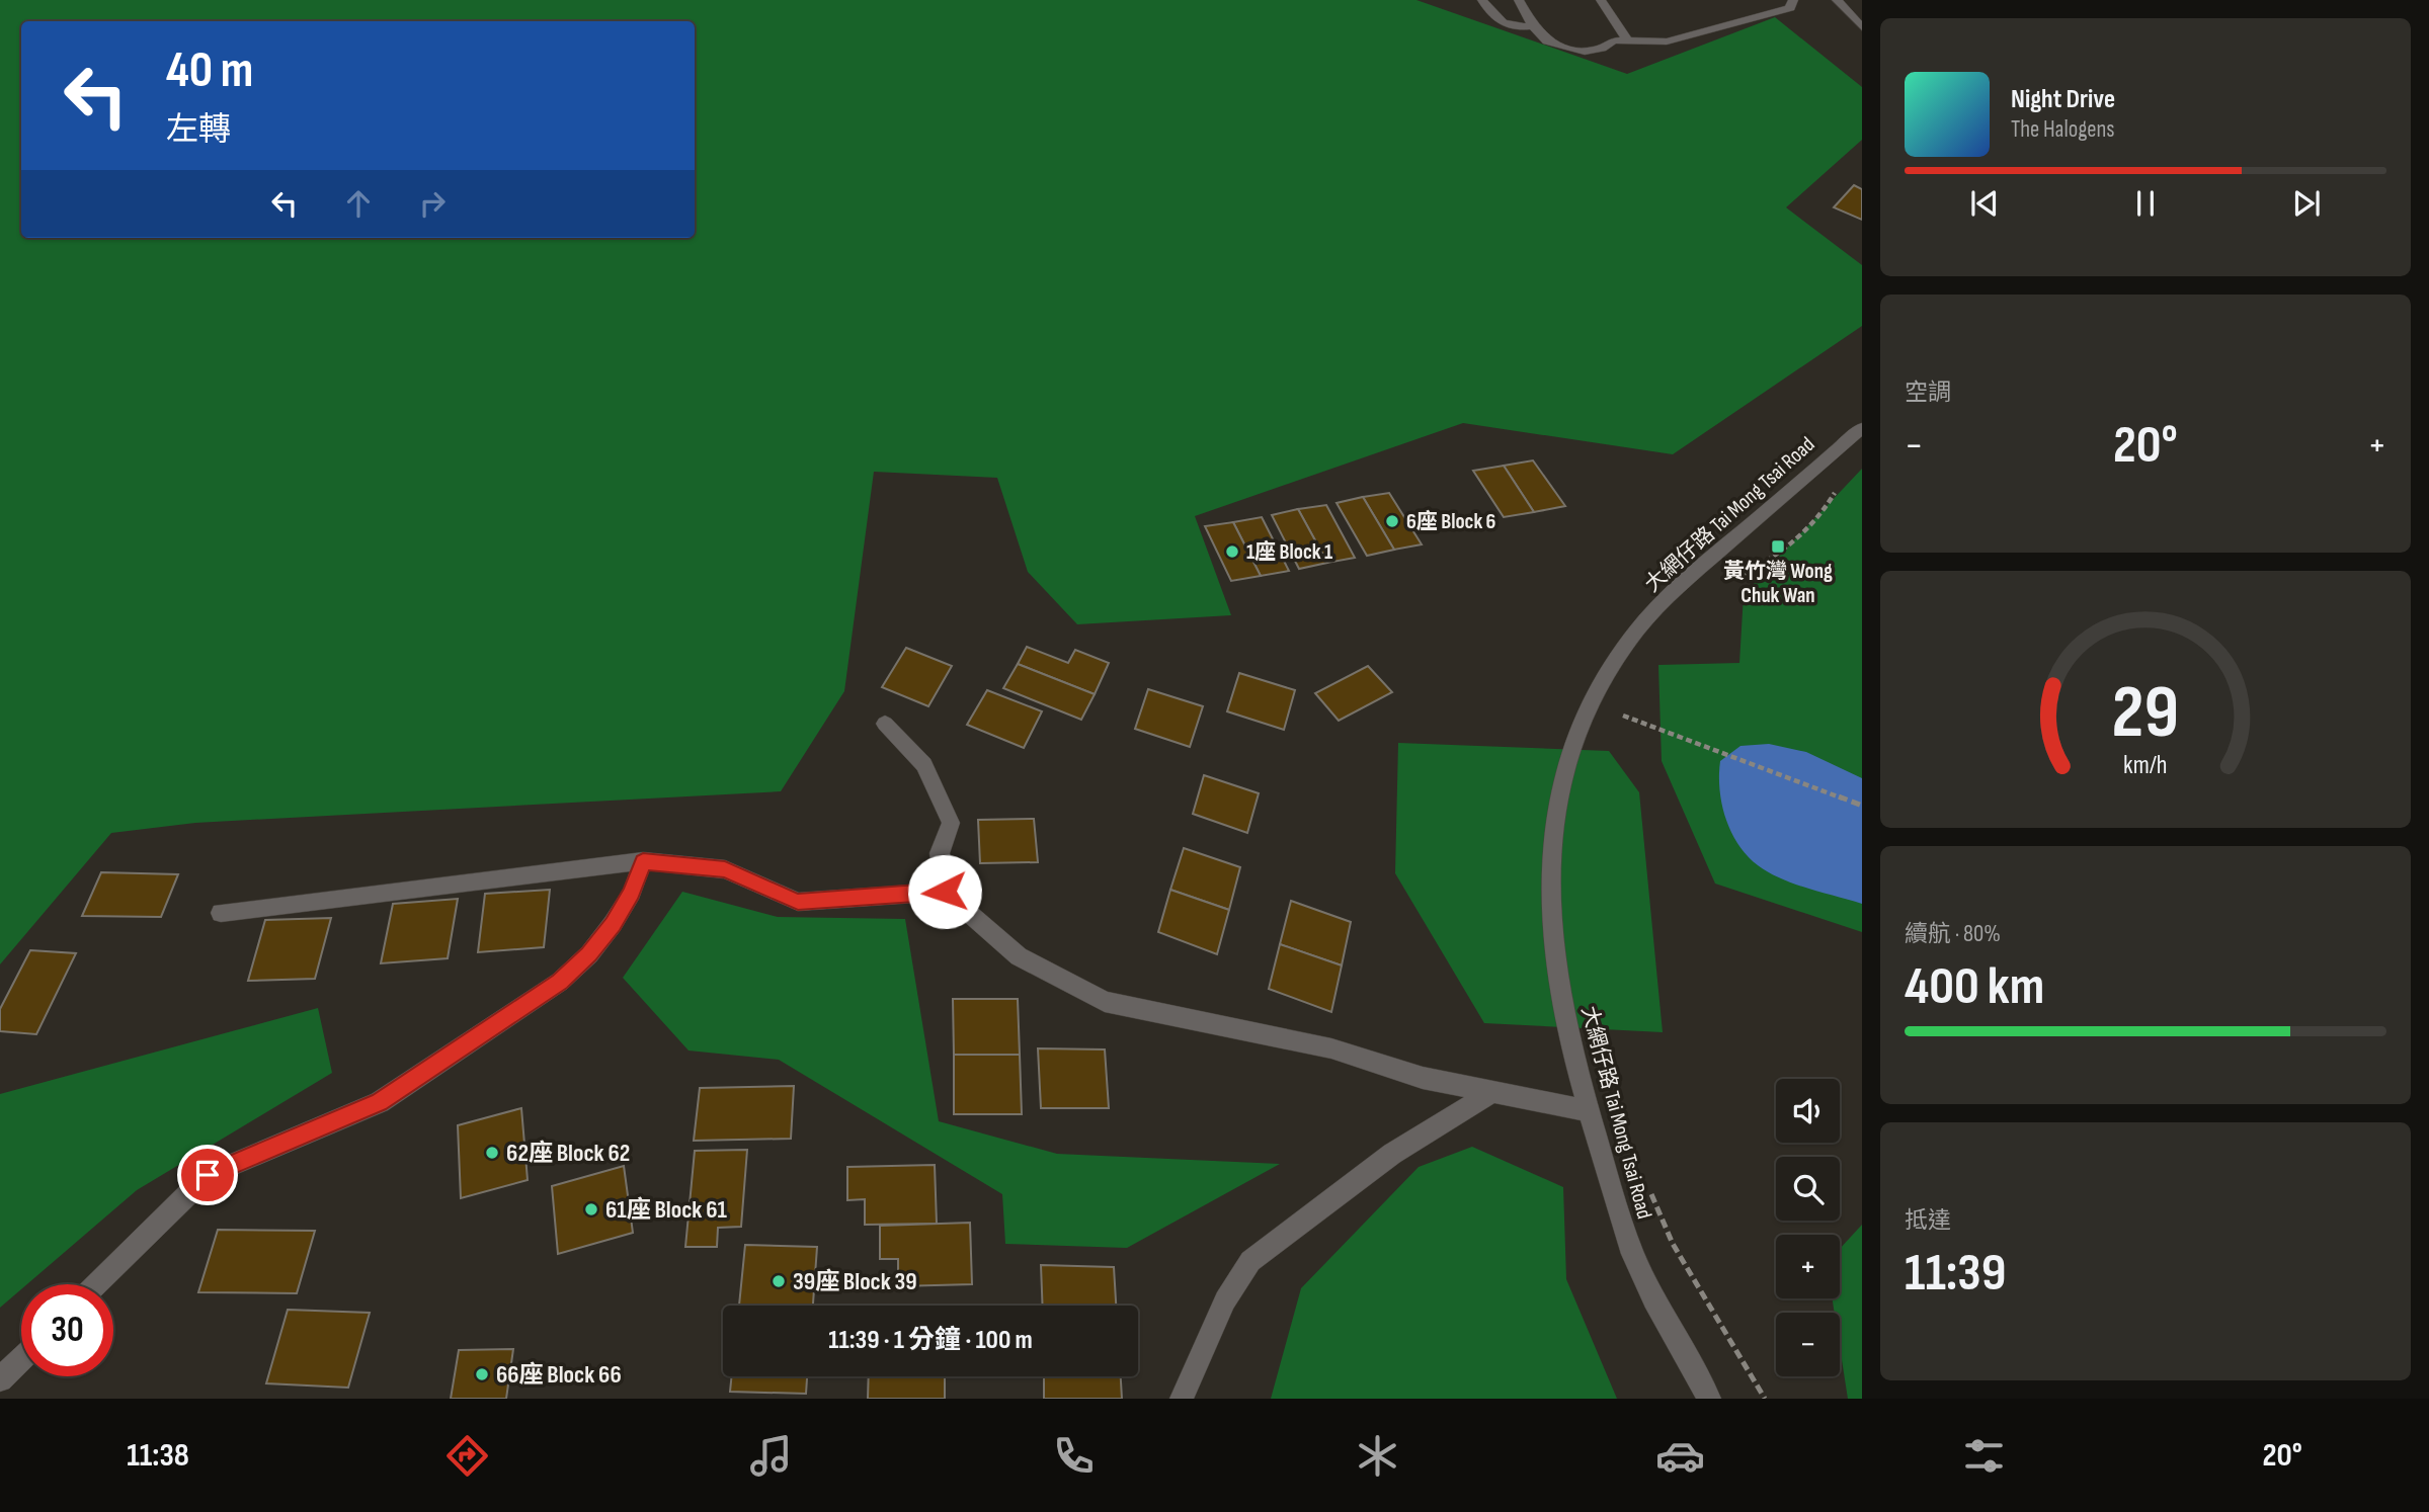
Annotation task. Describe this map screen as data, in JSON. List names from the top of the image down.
{
  "streets": {
    "street": ["大網仔路 Tai Mong Tsai Road"]
  },
  "places": {
    "other": [
      "6座 Block 6",
      "1座 Block 1",
      "62座 Block 62",
      "61座 Block 61",
      "39座 Block 39",
      "66座 Block 66"
    ],
    "transit": ["黃竹灣 Wong Chuk Wan"]
  },
  "page": {
    "turn": ["40 m", "左轉"],
    "song": ["Night Drive", "The Halogens"],
    "tile": [
      "空調",
      ["續航 · 80%", "400 km"],
      ["抵達", "11:39"]
    ],
    "heat": ["−", "20°", "+"],
    "map_buttons": ["+", "−"],
    "limit": "30",
    "trip": "11:39 · 1 分鐘 · 100 m",
    "tabs": ["11:38", "20°"],
    "gauge": ["29", "km/h"]
  }
}
